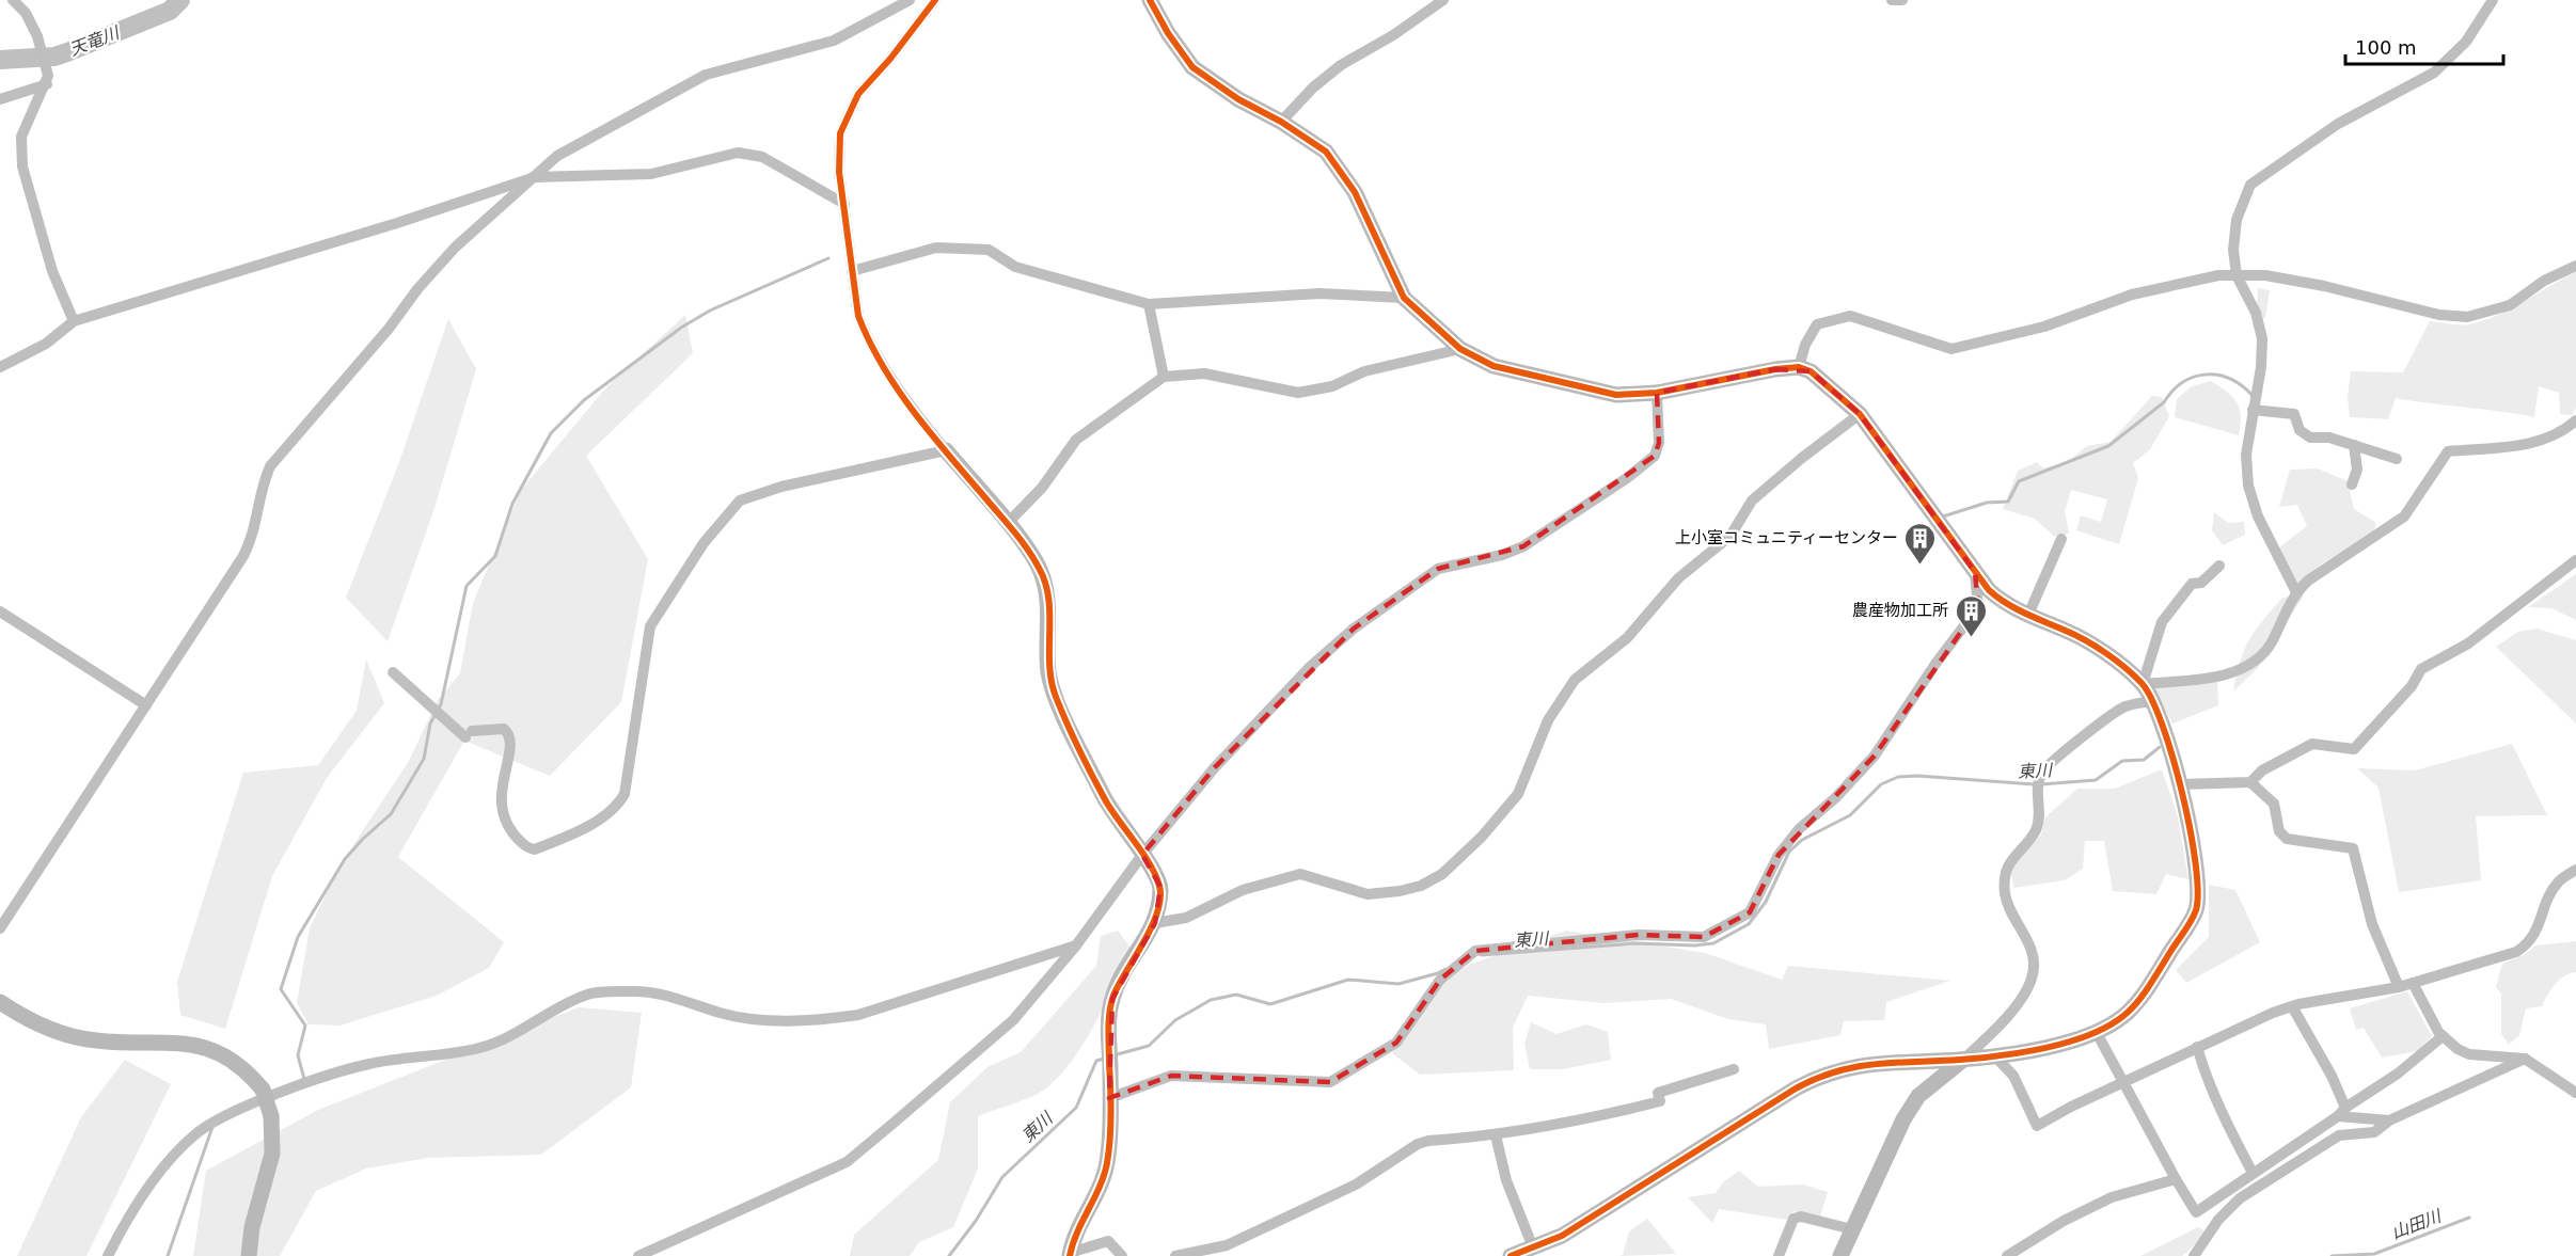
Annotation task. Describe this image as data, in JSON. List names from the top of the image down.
{
  "water": ["天竜川", "東川", "山田川"],
  "places": {
    "building": ["上小室コミュニティーセンター", "農産物加工所"]
  },
  "scale_bar": "100 m"
}
